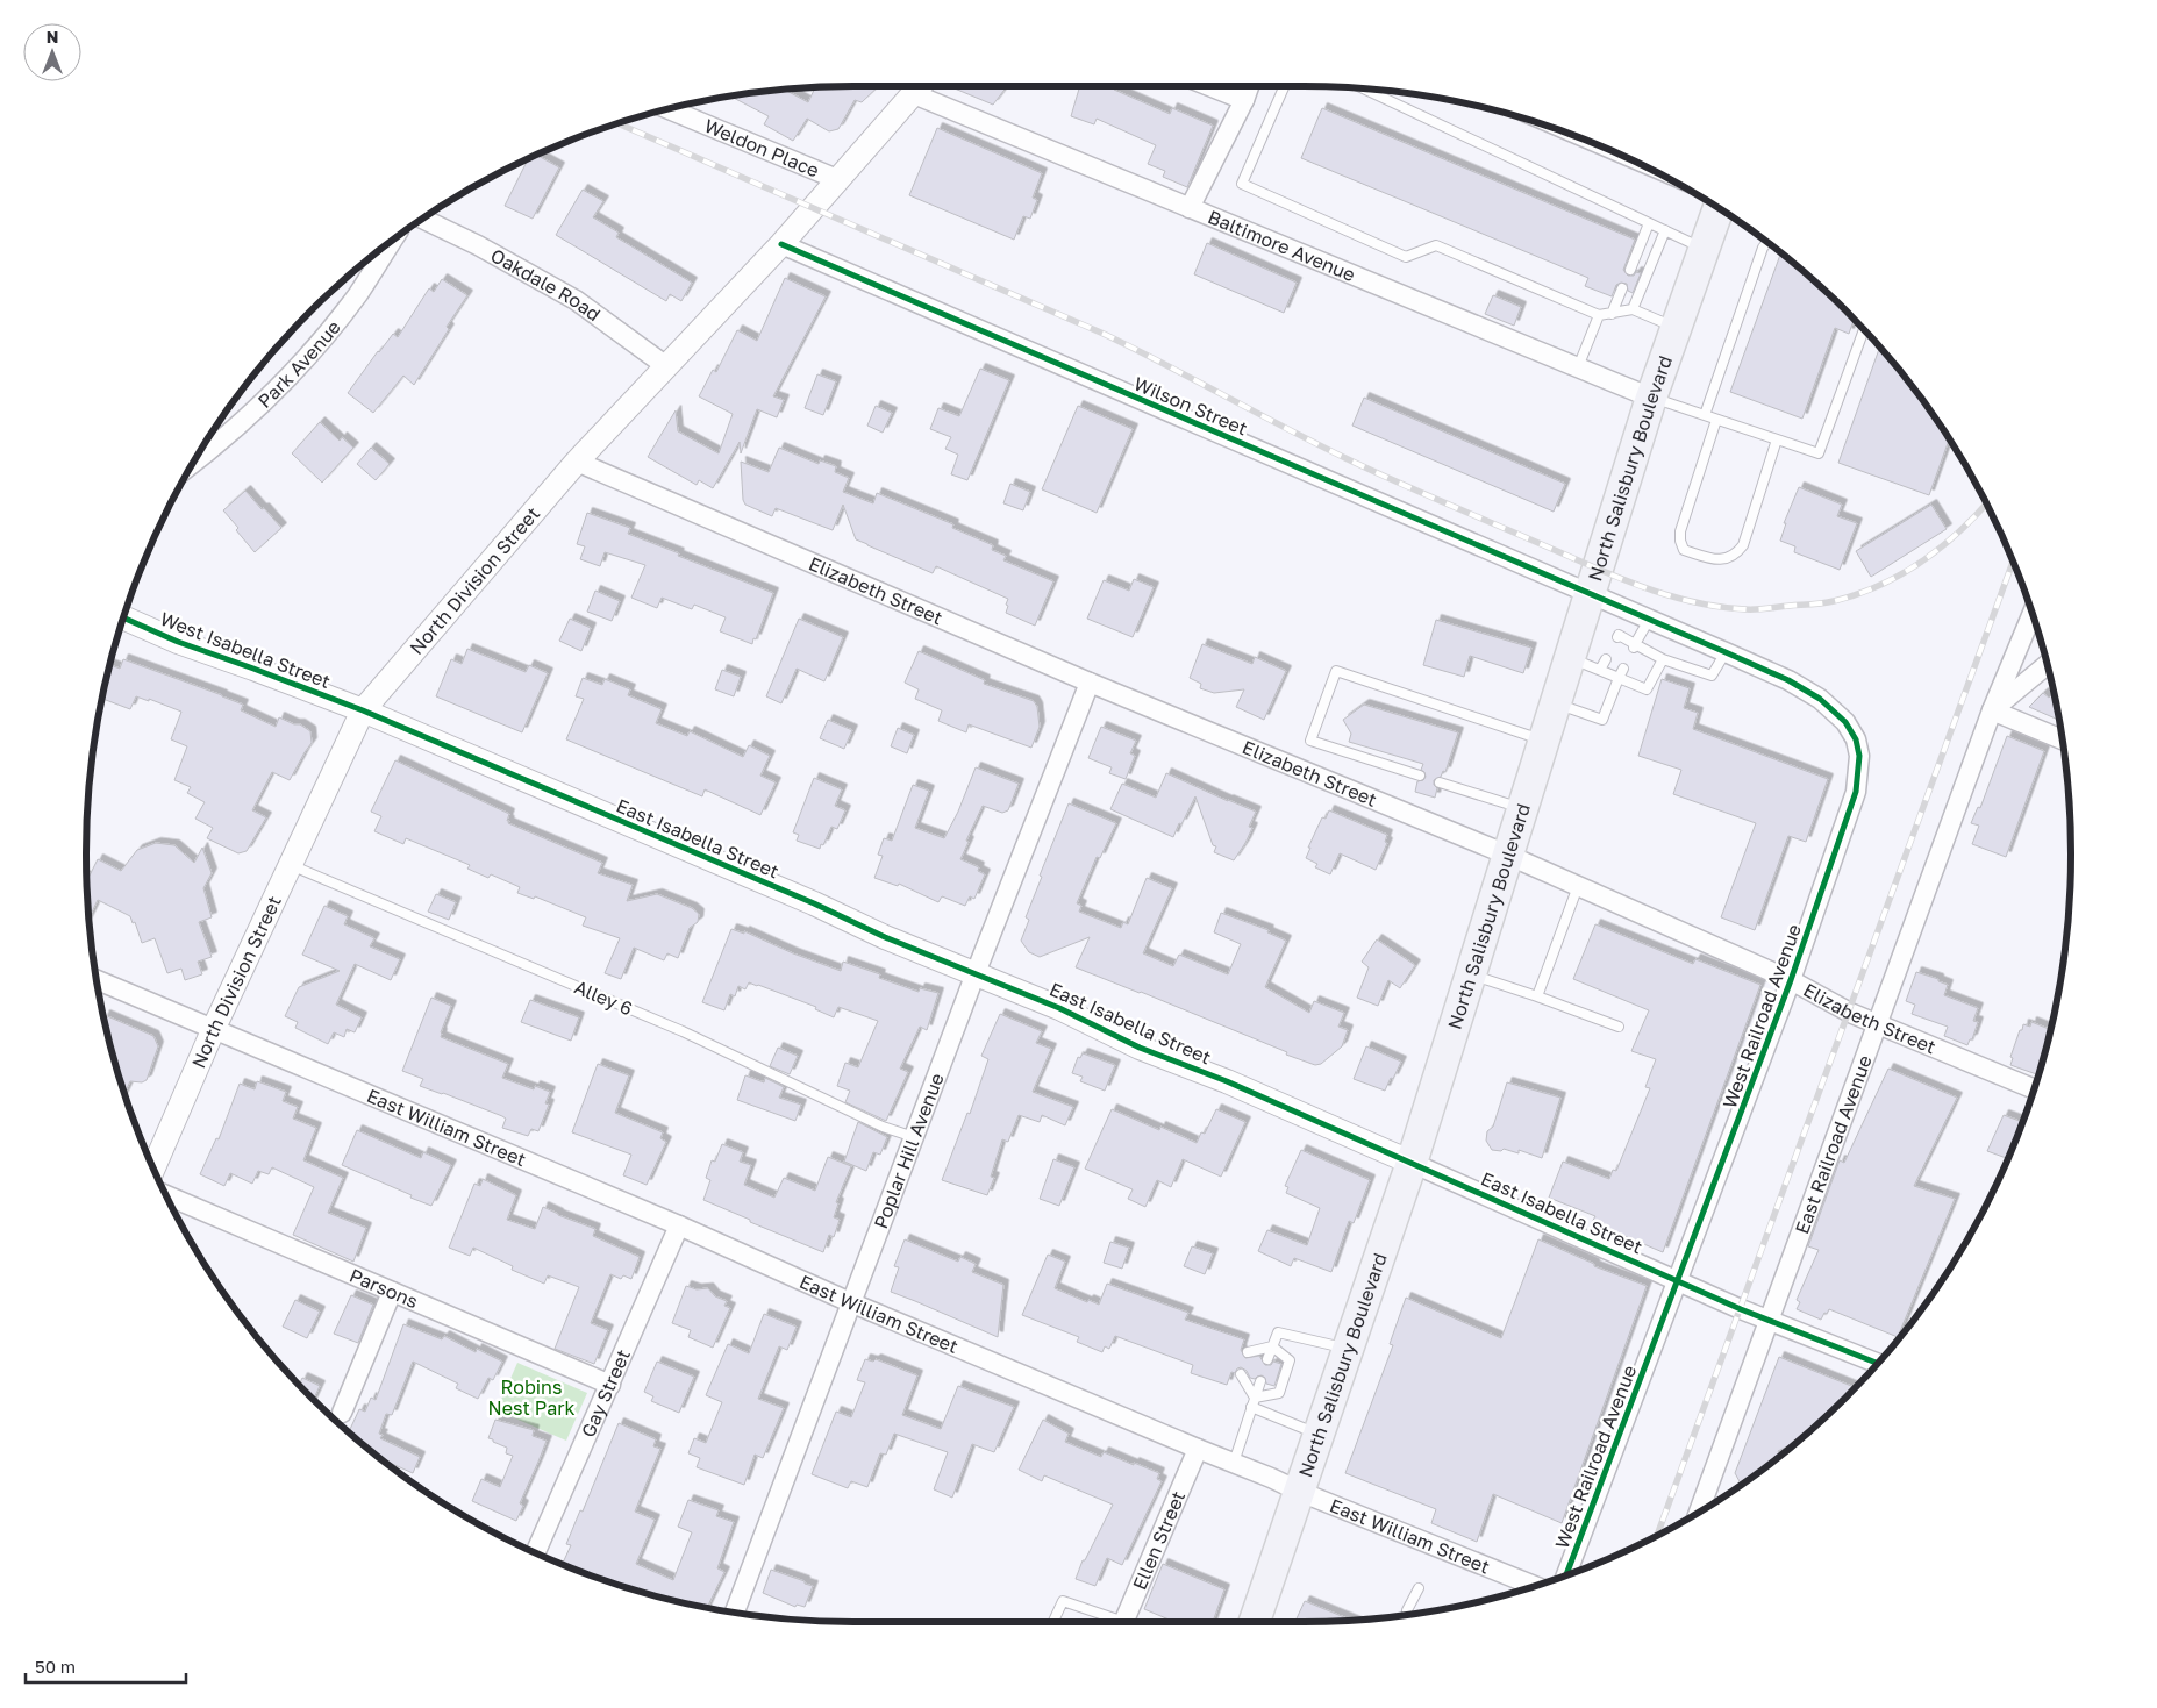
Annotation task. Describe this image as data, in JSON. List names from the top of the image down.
{
  "streets": {
    "main road": ["North Salisbury Boulevard"],
    "street": [
      "Weldon Place",
      "Baltimore Avenue",
      "Oakdale Road",
      "Park Avenue",
      "Wilson Street",
      "North Division Street",
      "Elizabeth Street",
      "West Isabella Street",
      "East Isabella Street",
      "West Railroad Avenue",
      "East William Street",
      "East Railroad Avenue",
      "Poplar Hill Avenue",
      "Parsons",
      "Gay Street",
      "Ellen Street"
    ],
    "lane": ["Alley 6"]
  },
  "crossings": [
    ["Weldon Place", "North Division Street"],
    ["Baltimore Avenue", "North Salisbury Boulevard"],
    ["Baltimore Avenue", "North Division Street"],
    ["Oakdale Road", "North Division Street"],
    ["Wilson Street", "North Salisbury Boulevard"],
    ["Wilson Street", "North Division Street"],
    ["Wilson Street", "West Railroad Avenue"],
    ["North Salisbury Boulevard", "Elizabeth Street"],
    ["North Salisbury Boulevard", "East Isabella Street"],
    ["North Salisbury Boulevard", "West Railroad Avenue"],
    ["North Salisbury Boulevard", "East William Street"],
    ["North Division Street", "Elizabeth Street"],
    ["North Division Street", "West Isabella Street"],
    ["North Division Street", "East Isabella Street"],
    ["North Division Street", "Alley 6"],
    ["North Division Street", "East William Street"],
    ["Elizabeth Street", "West Railroad Avenue"],
    ["Elizabeth Street", "East Railroad Avenue"],
    ["Elizabeth Street", "Poplar Hill Avenue"],
    ["West Isabella Street", "East Isabella Street"],
    ["East Isabella Street", "West Railroad Avenue"],
    ["East Isabella Street", "East Railroad Avenue"],
    ["East Isabella Street", "Poplar Hill Avenue"],
    ["Alley 6", "Poplar Hill Avenue"],
    ["East William Street", "Poplar Hill Avenue"],
    ["East William Street", "Gay Street"],
    ["East William Street", "Ellen Street"],
    ["Parsons", "Gay Street"]
  ],
  "parks": ["Robins Nest Park"],
  "scale_bar": "50 m",
  "north": "top"
}
